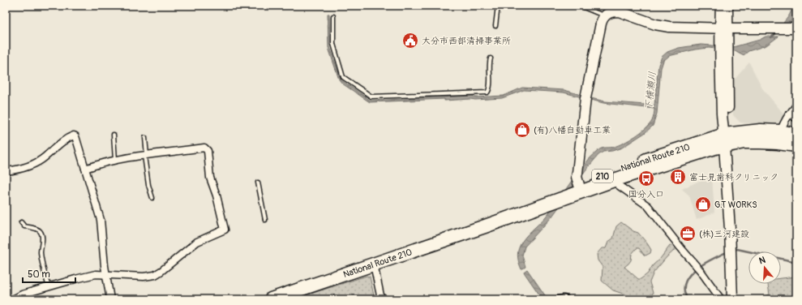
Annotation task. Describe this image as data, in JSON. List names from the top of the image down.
{
  "streets": {
    "highway": ["National Route 210", "210"]
  },
  "water": ["下横瀬川"],
  "places": {
    "public building": ["大分市西部清掃事業所"],
    "shop": ["(有)八幡自動車工業", "G.T WORKS"],
    "building": ["富士見歯科クリニック"],
    "bus stop": ["国分入口"],
    "office": ["(株)三河建設"]
  },
  "scale_bar": "50 m",
  "north": "top"
}
